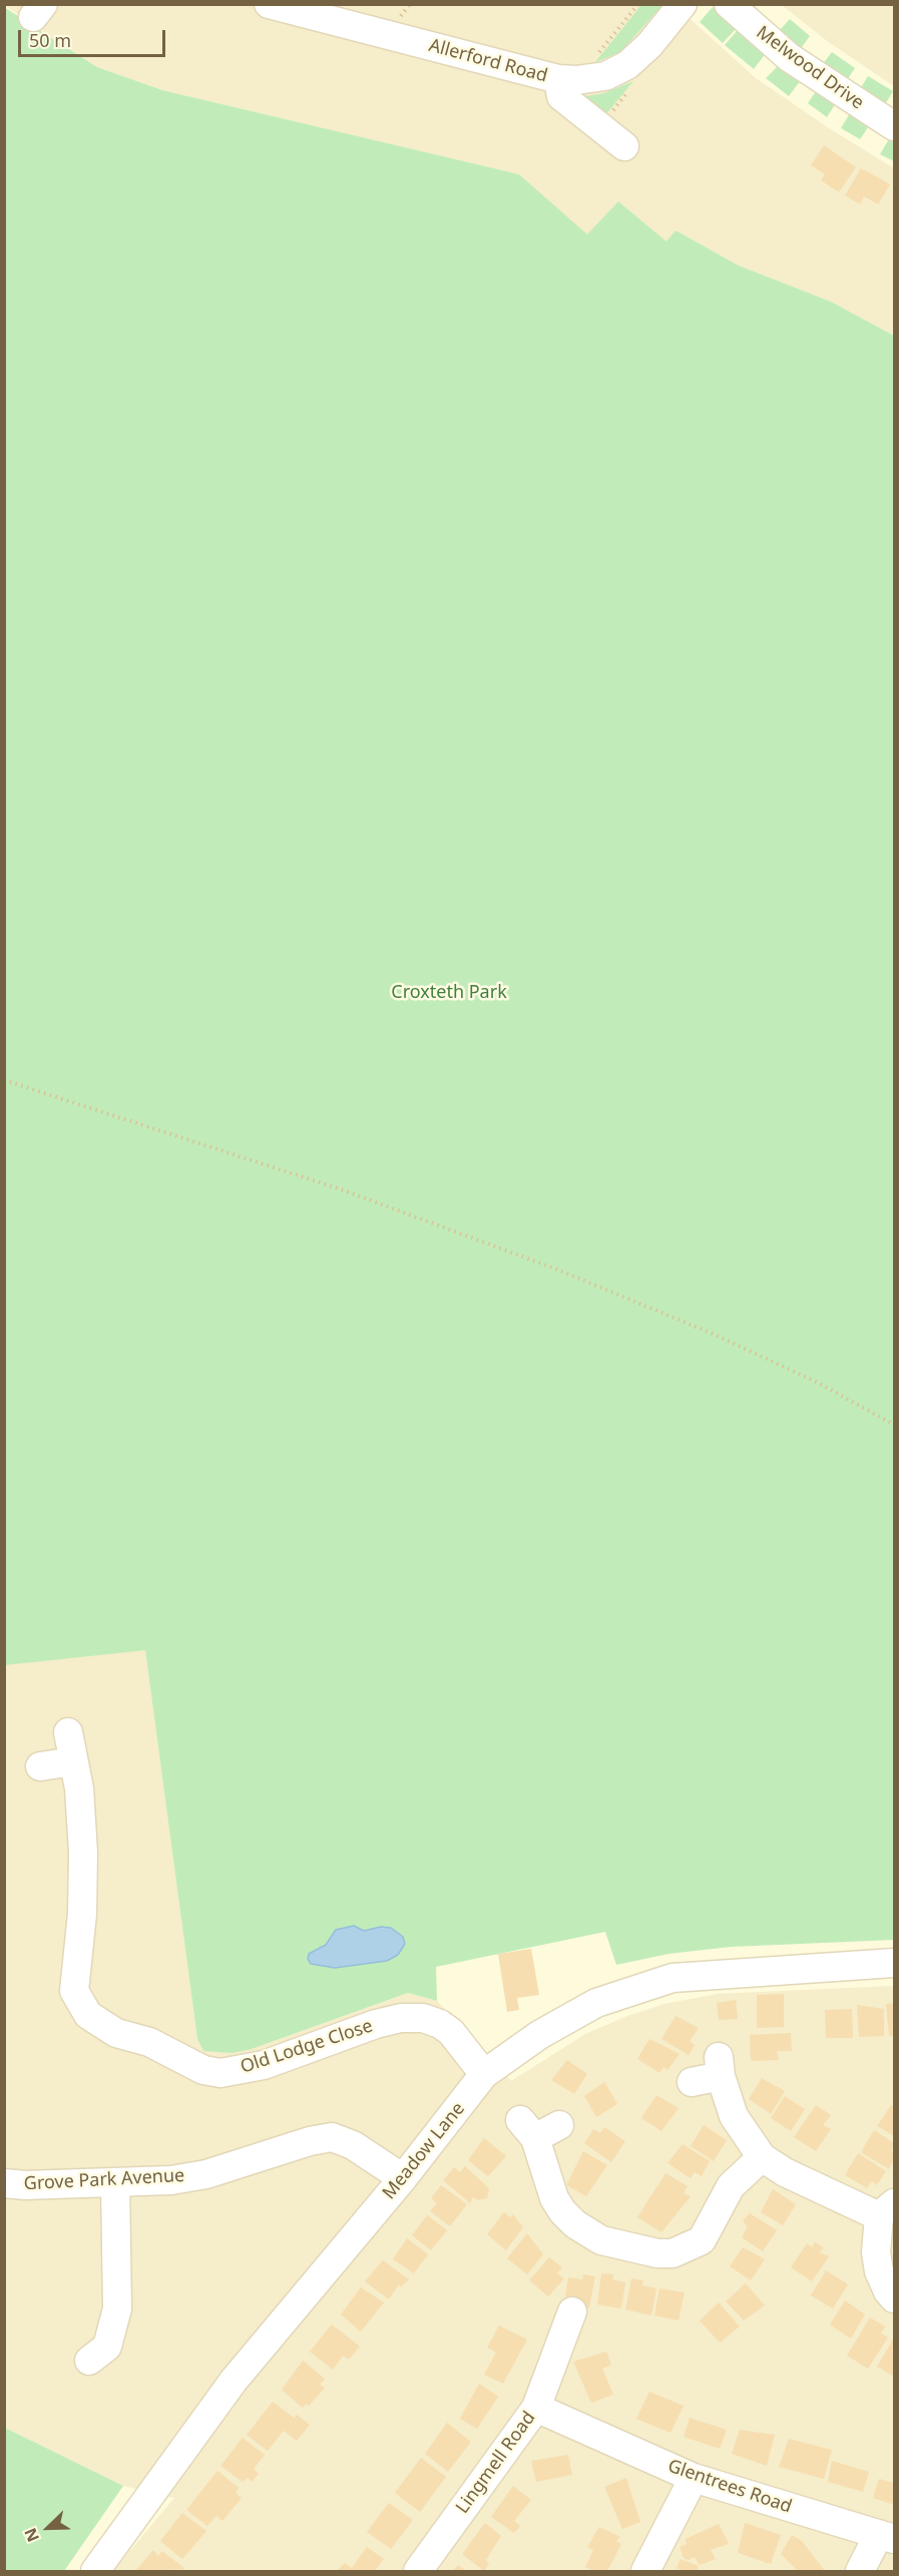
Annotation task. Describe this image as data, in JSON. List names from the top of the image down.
{
  "streets": {
    "street": [
      "Allerford Road",
      "Melwood Drive",
      "Old Lodge Close",
      "Meadow Lane",
      "Grove Park Avenue",
      "Lingmell Road",
      "Glentrees Road"
    ]
  },
  "crossings": [
    ["Old Lodge Close", "Meadow Lane"],
    ["Meadow Lane", "Grove Park Avenue"],
    ["Lingmell Road", "Glentrees Road"]
  ],
  "parks": ["Croxteth Park"],
  "scale_bar": "50 m",
  "north": "bottom left"
}
